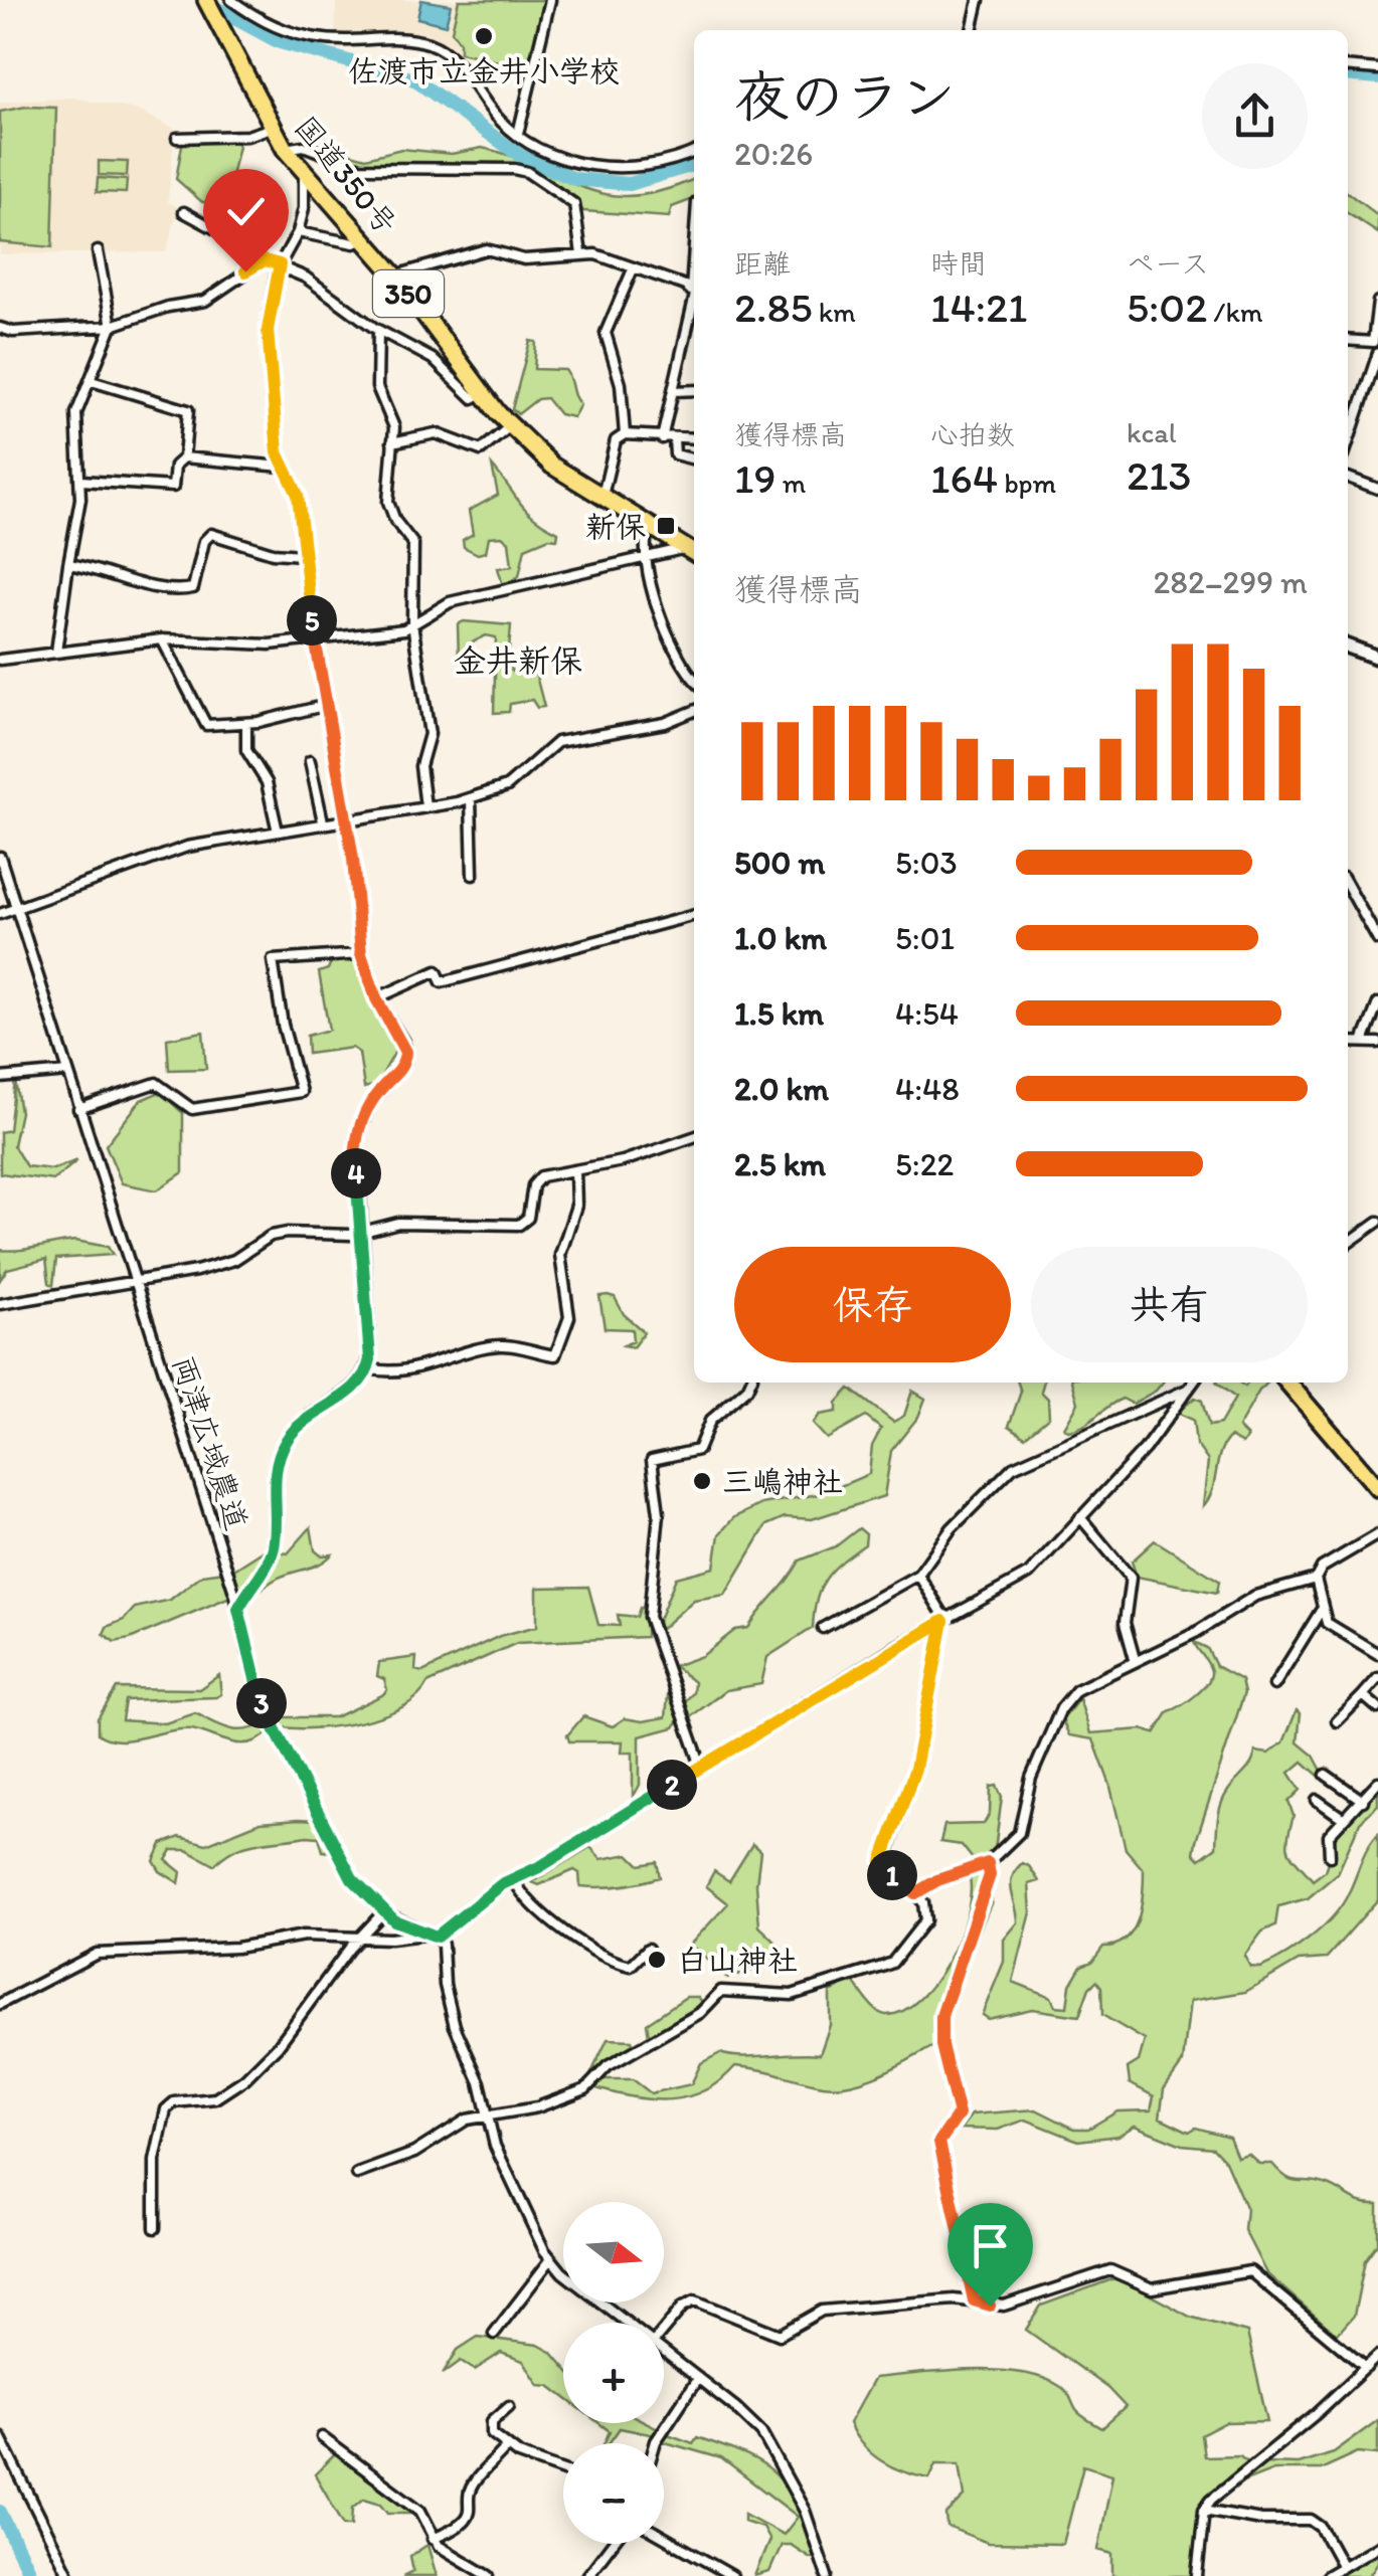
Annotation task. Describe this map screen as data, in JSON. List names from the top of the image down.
{
  "streets": {
    "highway": ["国道350号", "350"],
    "street": ["両津広域農道"]
  },
  "districts": ["金井新保"],
  "places": {
    "other": ["佐渡市立金井小学校", "三嶋神社", "白山神社"],
    "transit": ["新保"]
  },
  "north": "right",
  "page": {
    "heading": ["夜のラン", "20:26"],
    "stats": [
      ["距離", "2.85 km"],
      ["時間", "14:21"],
      ["ペース", "5:02 /km"],
      ["獲得標高", "19 m"],
      ["心拍数", "164 bpm"],
      ["kcal", "213"]
    ],
    "chart": ["獲得標高", "282–299 m"],
    "pins": [
      "5",
      "4",
      "3",
      "2",
      "1"
    ],
    "list": [
      {
        "name": "500 m",
        "note": "5:03"
      },
      {
        "name": "1.0 km",
        "note": "5:01"
      },
      {
        "name": "1.5 km",
        "note": "4:54"
      },
      {
        "name": "2.0 km",
        "note": "4:48"
      },
      {
        "name": "2.5 km",
        "note": "5:22"
      }
    ],
    "buttons": ["保存", "共有"],
    "map_buttons": ["+", "−"]
  }
}
